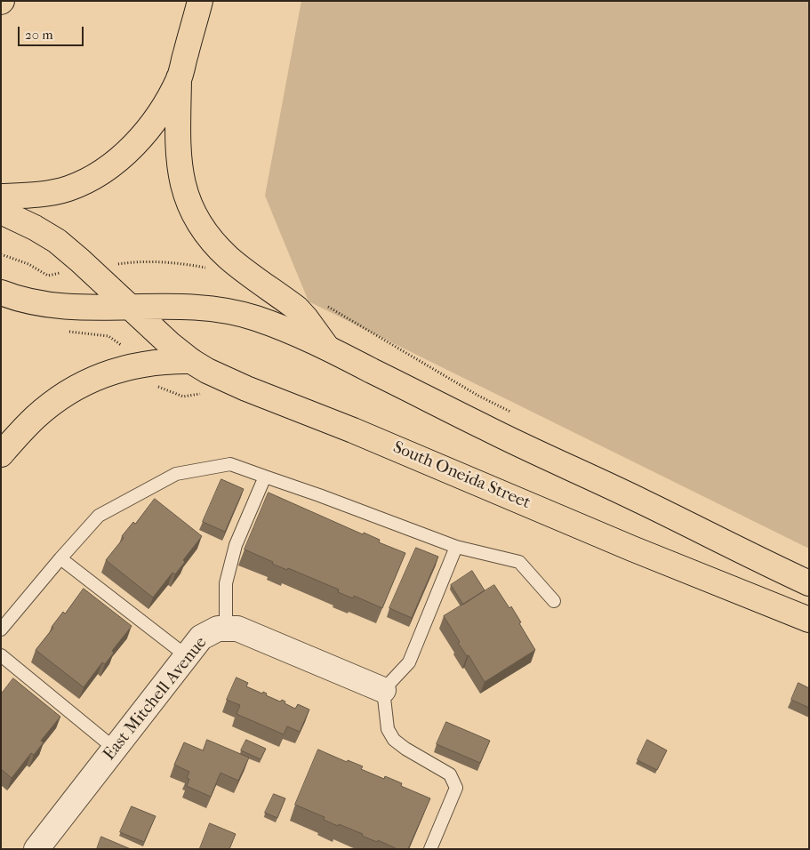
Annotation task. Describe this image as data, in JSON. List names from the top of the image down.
{
  "streets": {
    "main road": ["South Oneida Street"],
    "street": ["East Mitchell Avenue"]
  },
  "scale_bar": "20 m"
}
